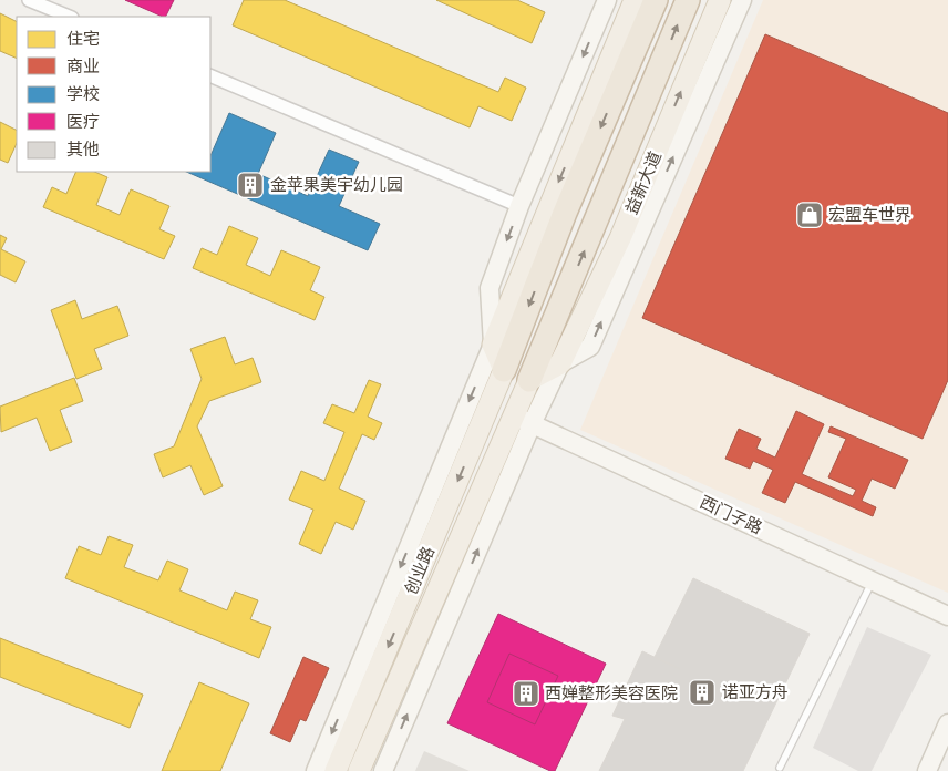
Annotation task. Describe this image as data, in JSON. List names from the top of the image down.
{
  "streets": {
    "main road": ["益新大道", "创业路"],
    "street": ["西门子路"]
  },
  "crossings": [
    ["西门子路", "创业路"]
  ],
  "places": {
    "building": ["金苹果美宇幼儿园", "诺亚方舟", "西婵整形美容医院"],
    "shop": ["宏盟车世界"]
  },
  "legend": [
    "住宅",
    "商业",
    "学校",
    "医疗",
    "其他"
  ]
}
